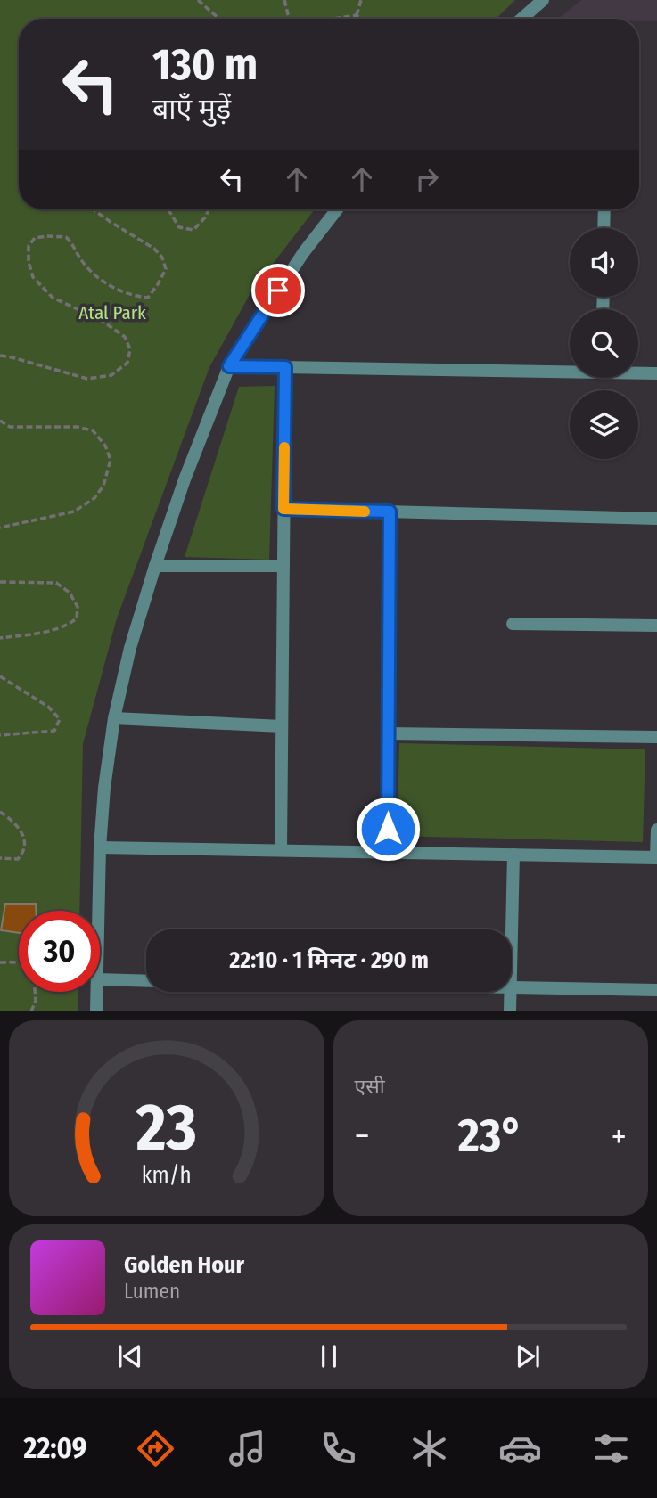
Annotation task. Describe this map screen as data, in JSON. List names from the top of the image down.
{
  "parks": ["Atal Park"],
  "page": {
    "turn": ["130 m", "बाएँ मुड़ें"],
    "limit": "30",
    "trip": "22:10 · 1 मिनट · 290 m",
    "tile": "एसी",
    "heat": ["−", "23°", "+"],
    "song": ["Golden Hour", "Lumen"],
    "tabs": "22:09",
    "gauge": ["23", "km/h"]
  }
}
